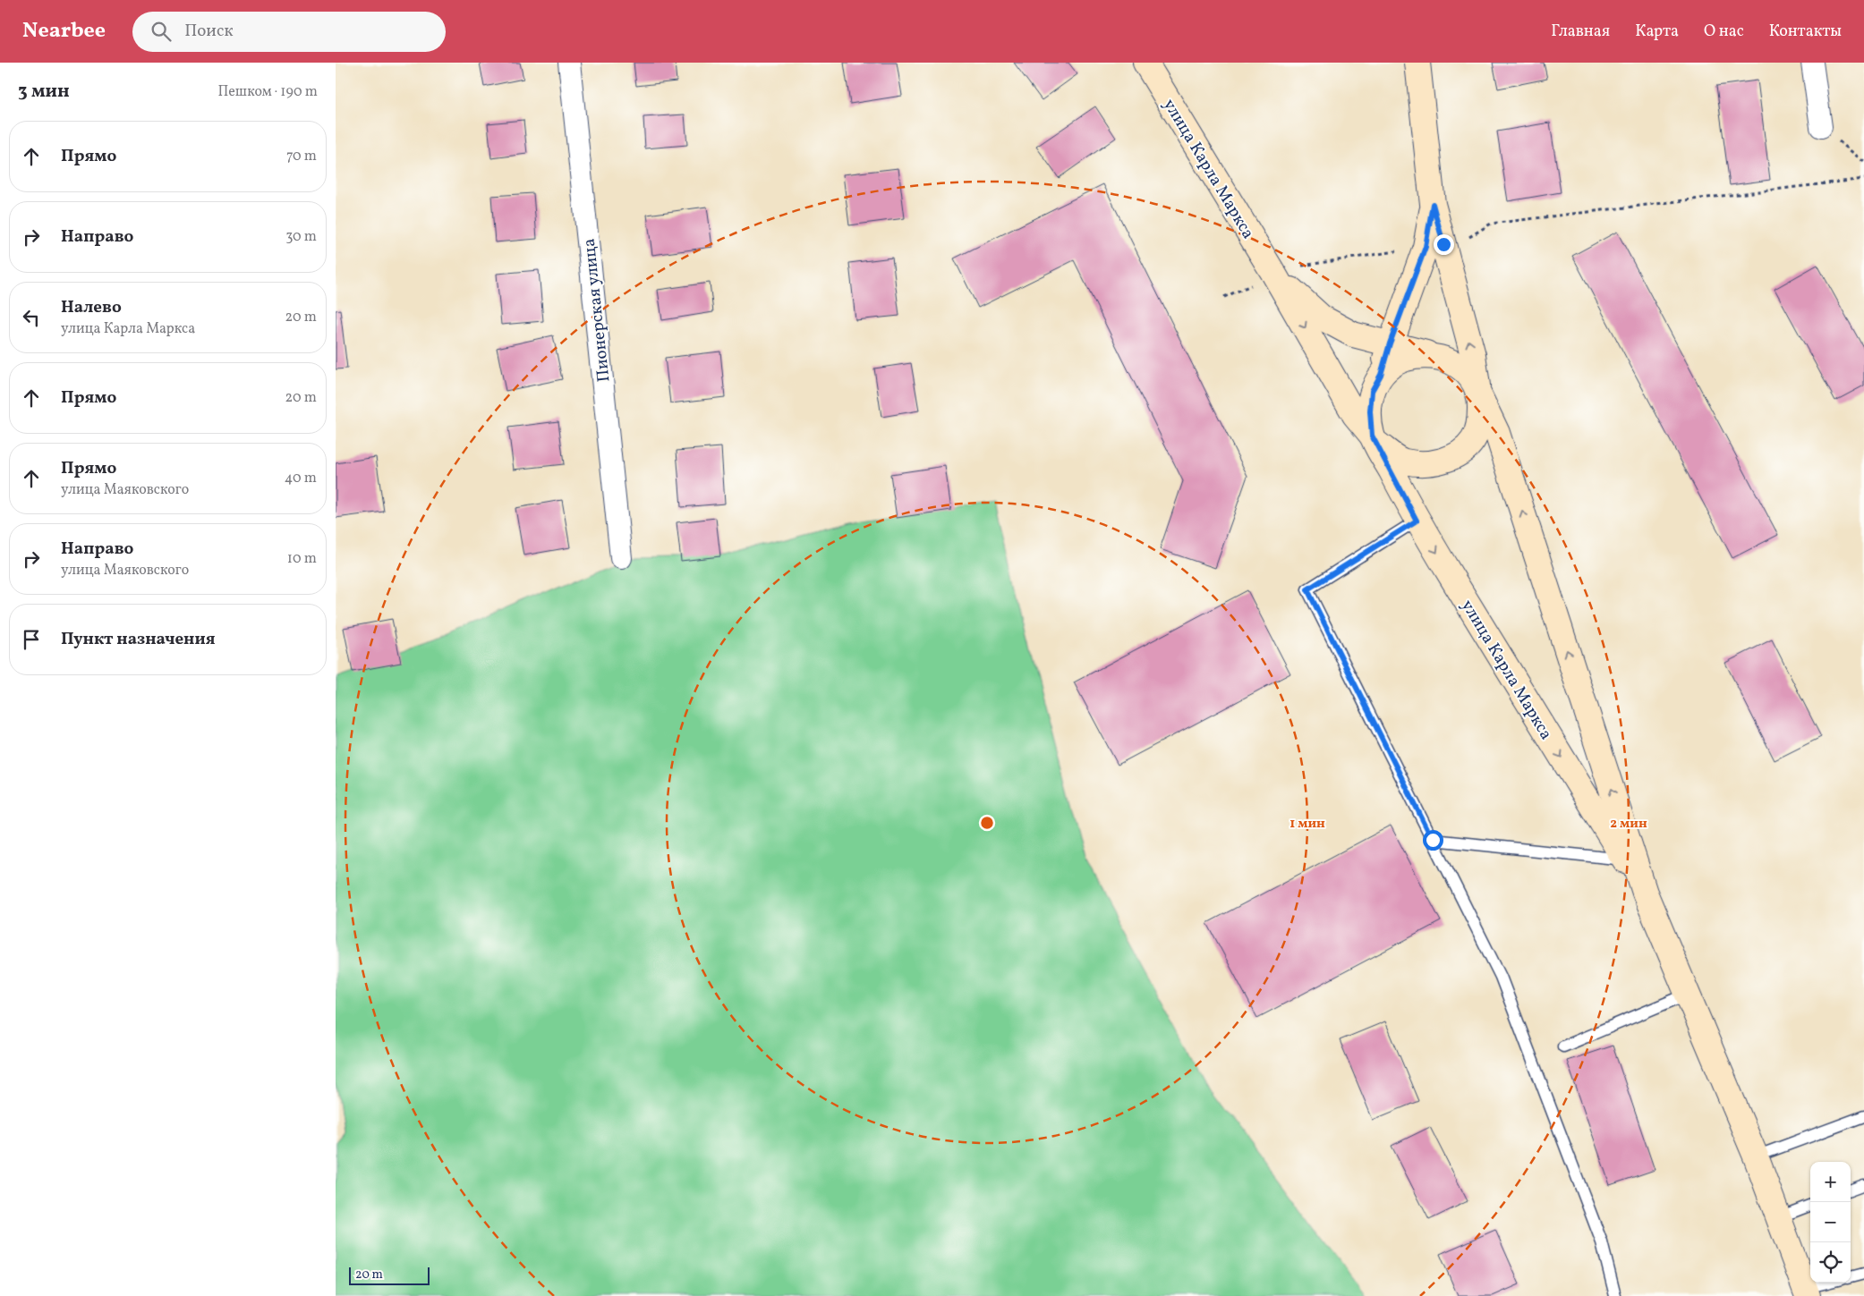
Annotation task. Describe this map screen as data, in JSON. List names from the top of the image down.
{
  "streets": {
    "main road": ["улица Карла Маркса"],
    "street": ["Пионерская улица"]
  },
  "scale_bar": "20 m",
  "page": {
    "header": "Nearbee",
    "search": "Поиск",
    "nav": [
      "Главная",
      "Карта",
      "О нас",
      "Контакты"
    ],
    "heading": ["3 мин", "Пешком · 190 m"],
    "list": [
      ["Прямо", "70 m"],
      ["Направо", "30 m"],
      ["Налево", "улица Карла Маркса", "20 m"],
      ["Прямо", "20 m"],
      ["Прямо", "улица Маяковского", "40 m"],
      ["Направо", "улица Маяковского", "10 m"],
      "Пункт назначения"
    ],
    "map_buttons": ["+", "−"],
    "scale": "20 m"
  },
  "rings": ["1 мин", "2 мин"]
}
